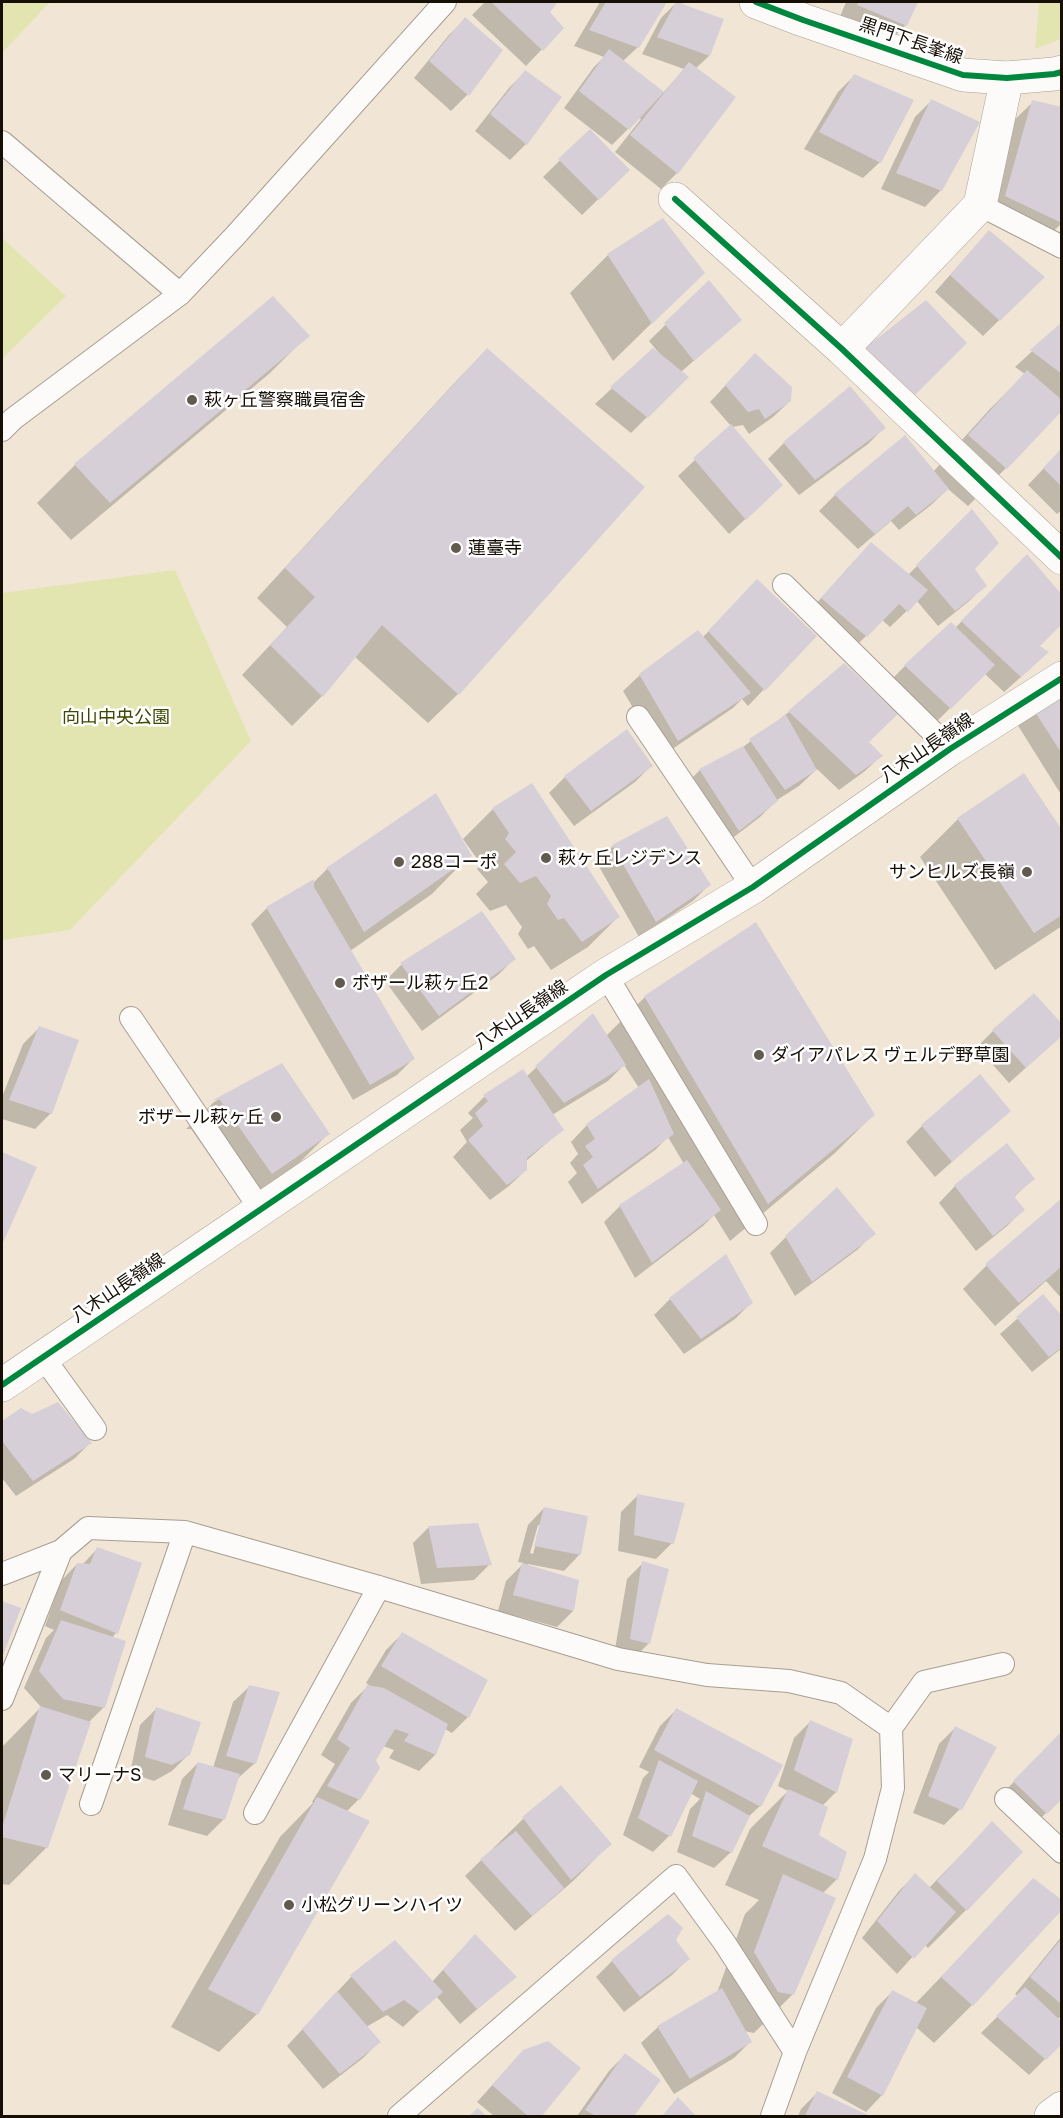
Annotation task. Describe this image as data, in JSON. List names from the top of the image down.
{
  "streets": {
    "street": ["黒門下長峯線", "八木山長嶺線"]
  },
  "parks": ["向山中央公園"],
  "places": [
    "萩ヶ丘警察職員宿舎",
    "蓮臺寺",
    "萩ヶ丘レジデンス",
    "288コーポ",
    "サンヒルズ長嶺",
    "ボザール萩ヶ丘2",
    "ダイアパレス ヴェルデ野草園",
    "ボザール萩ヶ丘",
    "マリーナS",
    "小松グリーンハイツ"
  ]
}
